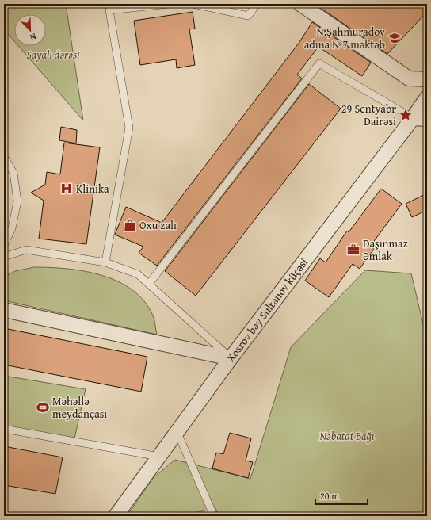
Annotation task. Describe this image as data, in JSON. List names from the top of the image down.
{
  "streets": {
    "street": ["Xosrov bəy Sultanov küçəsi"]
  },
  "parks": ["Sayalı dərəsi", "Nəbatat Bağı"],
  "places": {
    "school or university": ["N.Şahmuradov adına №7 məktəb"],
    "place": ["29 Sentyabr Dairəsi"],
    "hospital": ["Klinika"],
    "shop": ["Oxu zalı"],
    "office": ["Daşınmaz Əmlak"],
    "sports": ["Məhəllə meydançası"]
  },
  "scale_bar": "20 m",
  "north": "bottom right"
}
